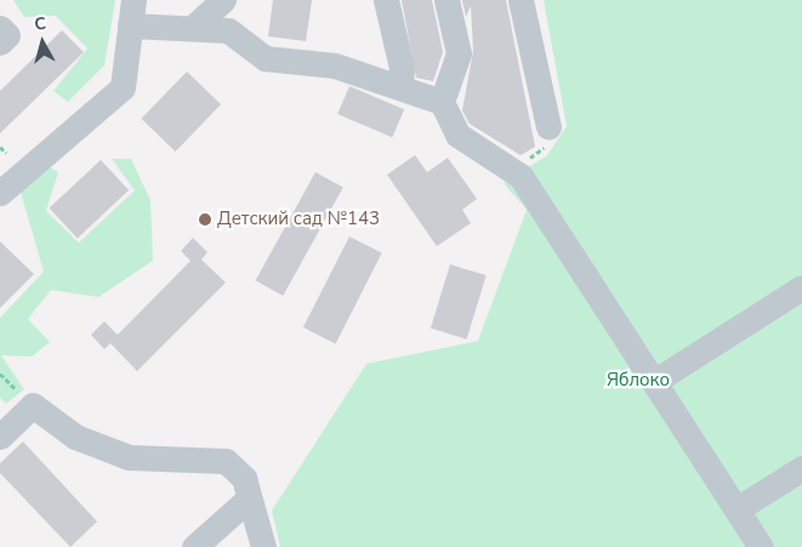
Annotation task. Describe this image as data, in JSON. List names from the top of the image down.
{
  "parks": ["Яблоко"],
  "places": ["Детский сад №143"],
  "north": "top"
}
